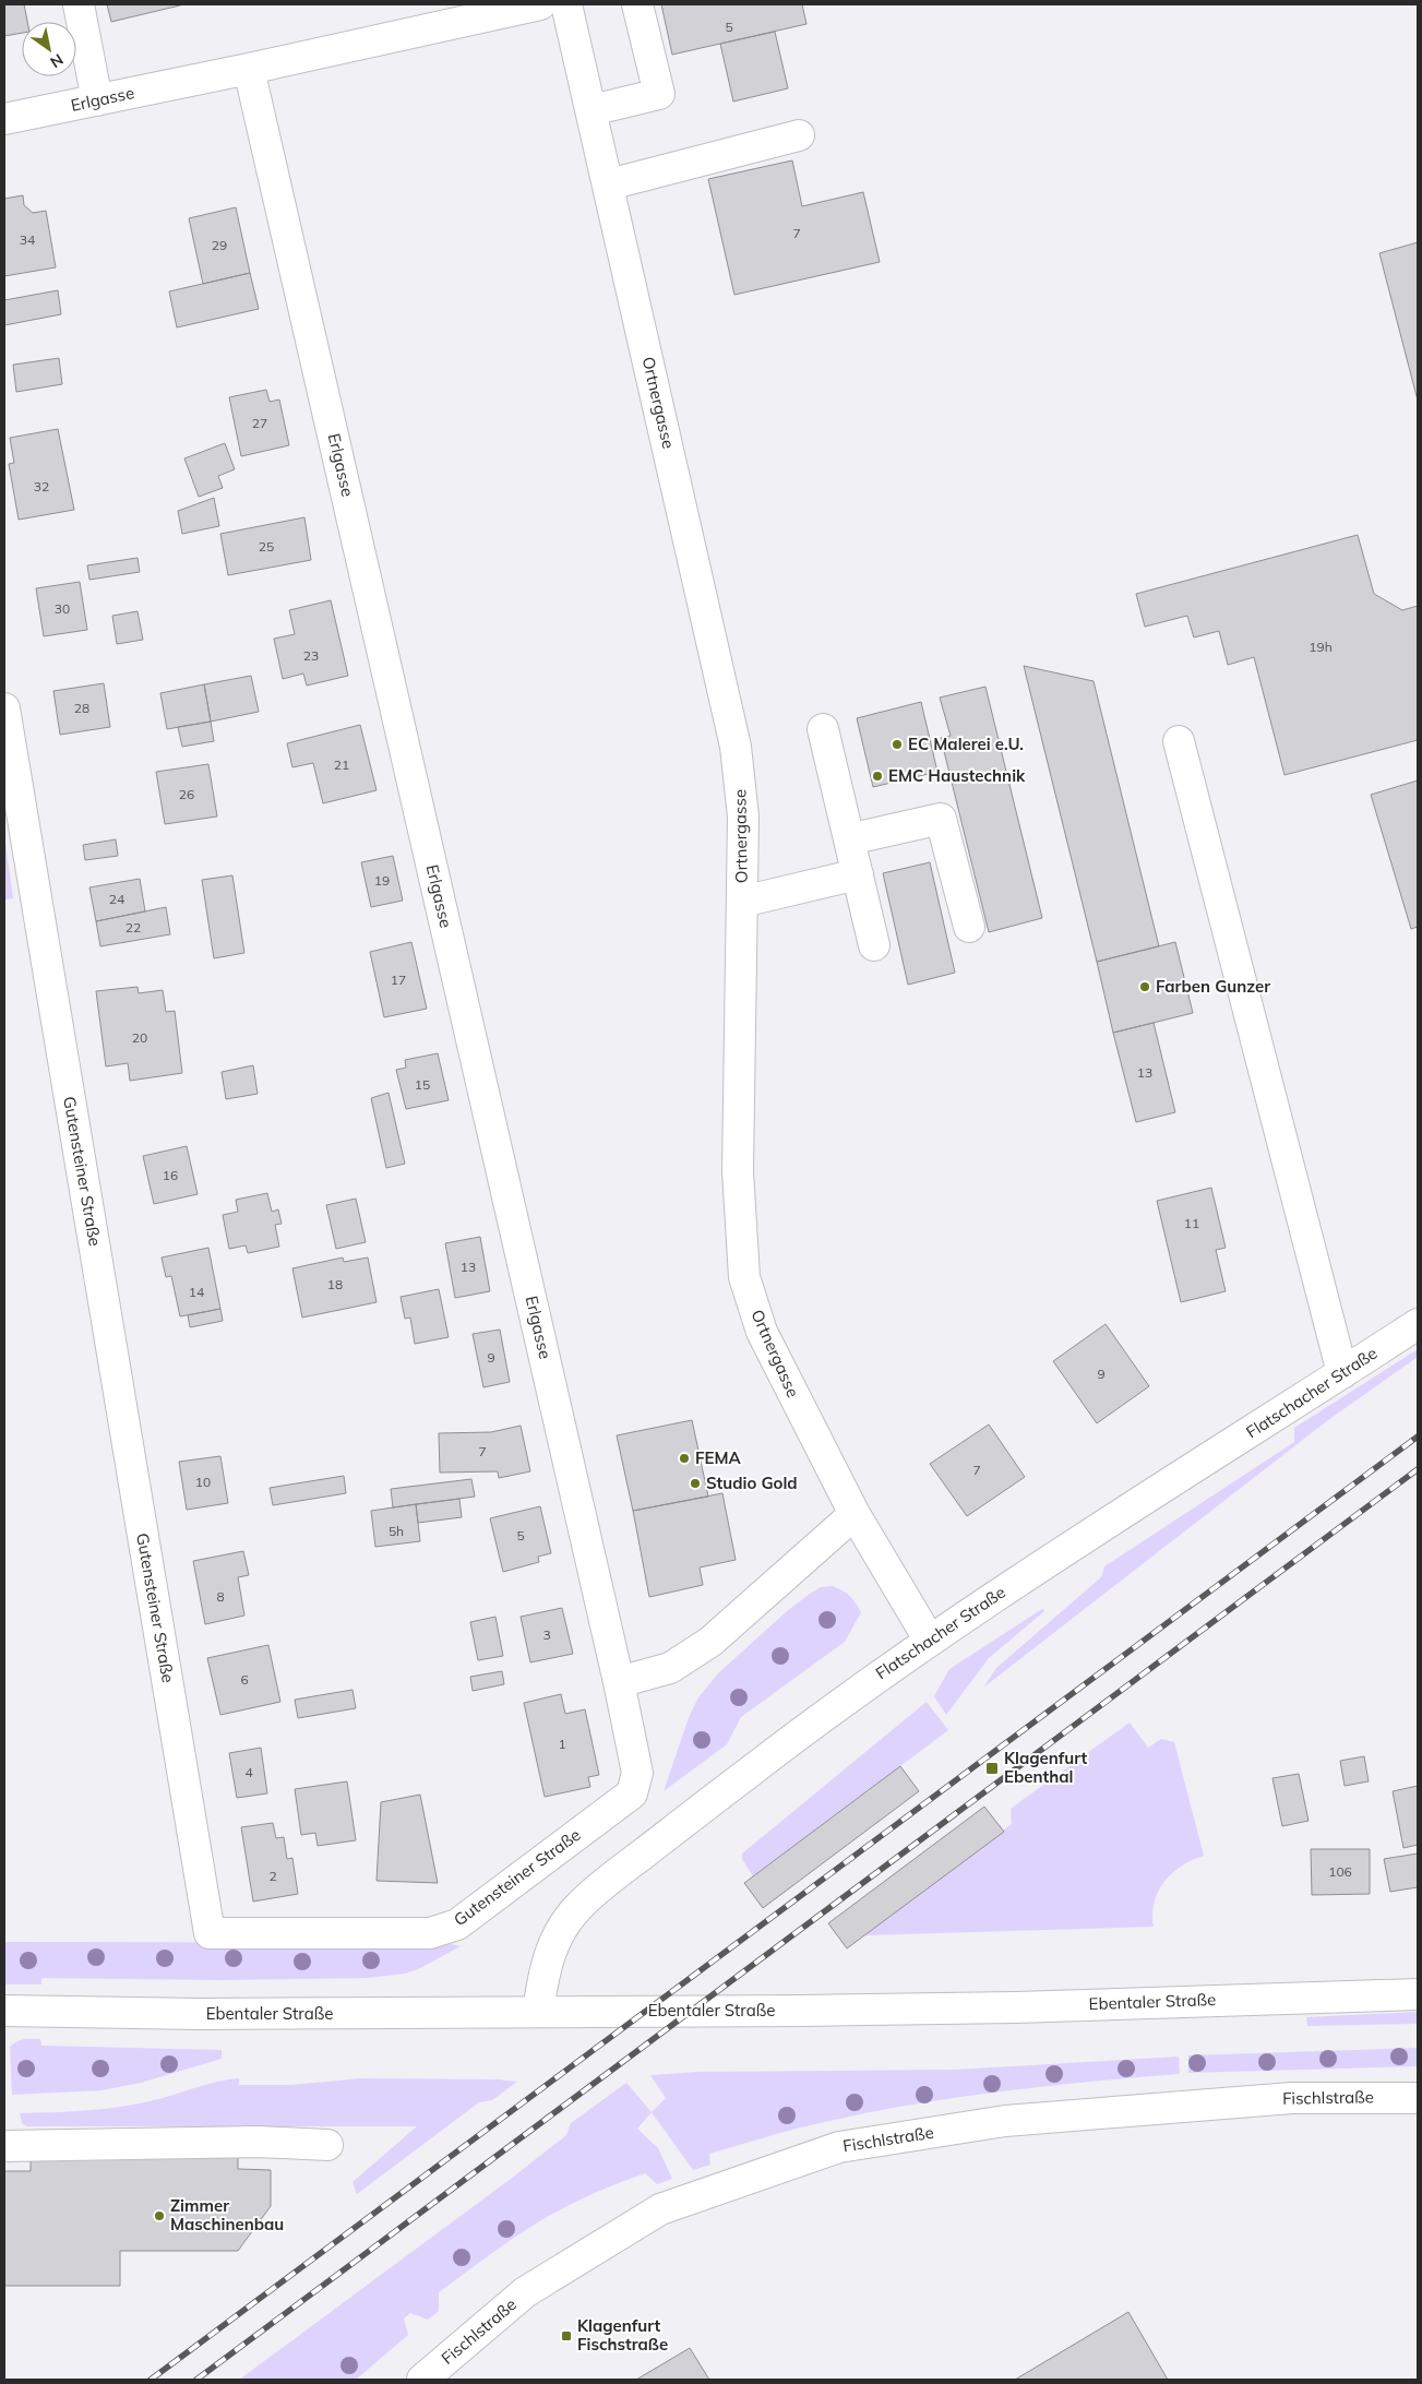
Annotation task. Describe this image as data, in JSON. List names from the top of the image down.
{
  "streets": {
    "street": [
      "Erlgasse",
      "Ortnergasse",
      "Gutensteiner Straße",
      "Flatschacher Straße",
      "Ebentaler Straße",
      "Fischlstraße"
    ]
  },
  "crossings": [
    ["Erlgasse", "Gutensteiner Straße"],
    ["Ortnergasse", "Flatschacher Straße"],
    ["Flatschacher Straße", "Ebentaler Straße"]
  ],
  "places": {
    "other": [
      "EC Malerei e.U.",
      "EMC Haustechnik",
      "Farben Gunzer",
      "FEMA",
      "Studio Gold",
      "Zimmer Maschinenbau"
    ],
    "transit": ["Klagenfurt Ebenthal", "Klagenfurt Fischstraße"]
  },
  "house_numbers": [
    "5",
    "7",
    "34",
    "29",
    "27",
    "32",
    "25",
    "30",
    "19h",
    "23",
    "28",
    "21",
    "26",
    "19",
    "24",
    "22",
    "17",
    "20",
    "13",
    "15",
    "16",
    "11",
    "13",
    "18",
    "14",
    "9",
    "9",
    "7",
    "7",
    "10",
    "5h",
    "5",
    "8",
    "3",
    "6",
    "1",
    "4",
    "106",
    "2"
  ],
  "north": "bottom right"
}
